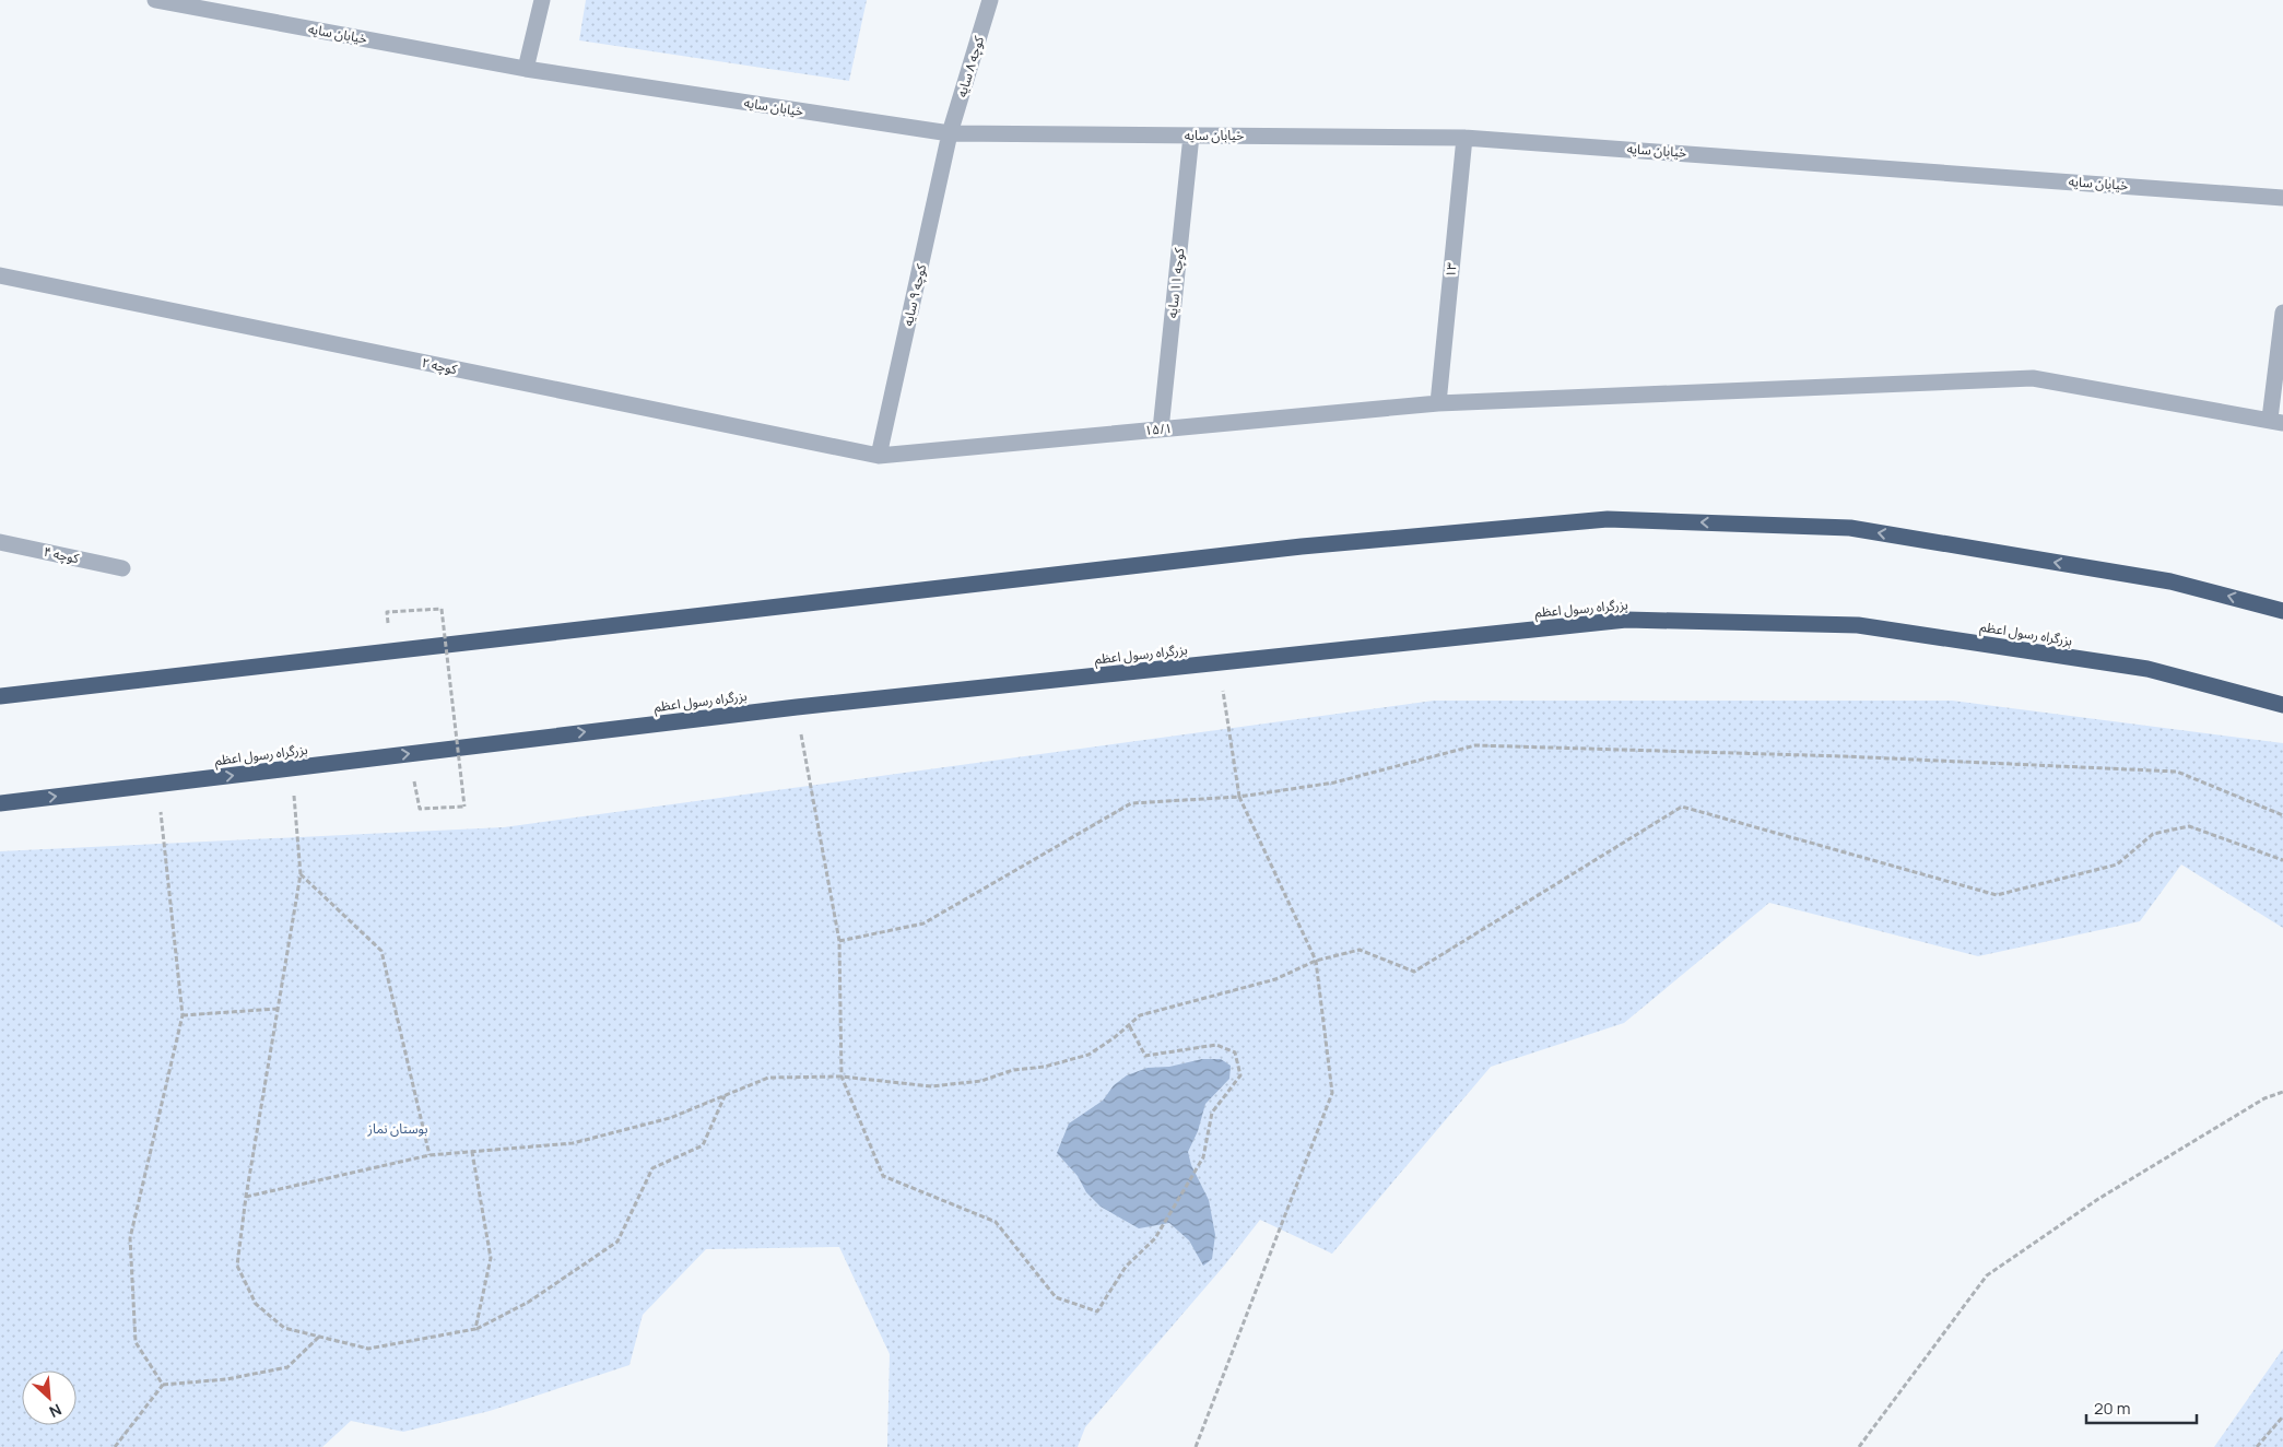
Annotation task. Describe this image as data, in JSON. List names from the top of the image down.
{
  "streets": {
    "highway": ["بزرگراه رسول اعظم"],
    "street": [
      "خیابان سایه",
      "کوچه ۸ سایه",
      "۱۳",
      "کوچه ۱۱ سایه",
      "کوچه ۹ سایه",
      "کوچه ۲",
      "۱۵/۱",
      "کوچه ۴"
    ]
  },
  "crossings": [
    ["خیابان سایه", "کوچه ۸ سایه"],
    ["خیابان سایه", "۱۳"],
    ["خیابان سایه", "کوچه ۱۱ سایه"],
    ["خیابان سایه", "کوچه ۹ سایه"],
    ["کوچه ۸ سایه", "کوچه ۹ سایه"],
    ["۱۳", "۱۵/۱"],
    ["کوچه ۱۱ سایه", "۱۵/۱"],
    ["کوچه ۹ سایه", "کوچه ۲"],
    ["کوچه ۹ سایه", "۱۵/۱"],
    ["کوچه ۲", "۱۵/۱"]
  ],
  "parks": ["بوستان نماز"],
  "scale_bar": "20 m",
  "north": "bottom right"
}
